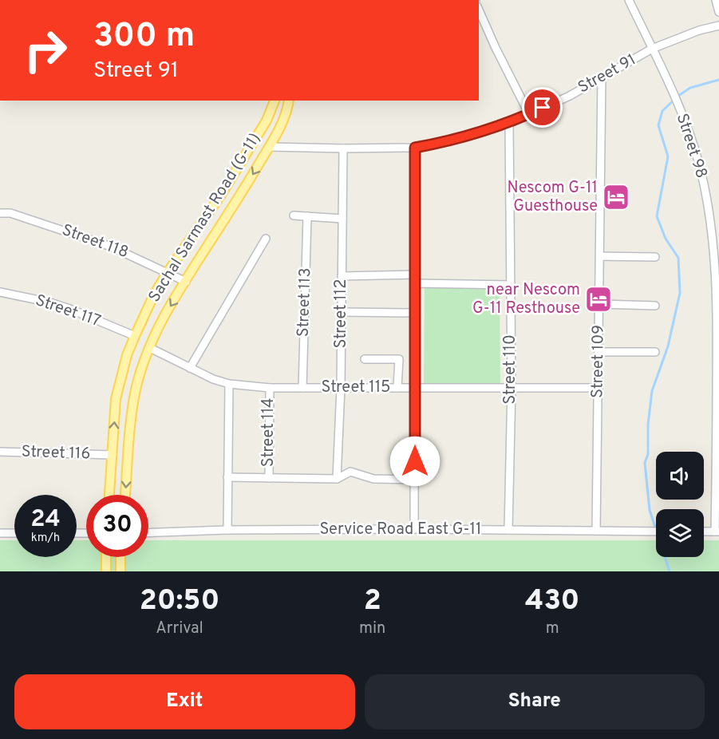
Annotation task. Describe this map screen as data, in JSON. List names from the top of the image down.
{
  "streets": {
    "main road": ["Sachal Sarmast Road (G-11)"],
    "street": [
      "Street 91",
      "Street 98",
      "Street 118",
      "Street 113",
      "Street 117",
      "Street 112",
      "Street 109",
      "Street 110",
      "Street 115",
      "Street 114",
      "Street 116",
      "Service Road East G-11"
    ]
  },
  "crossings": [
    ["Street 91", "Street 98"],
    ["Street 91", "Sachal Sarmast Road (G-11)"],
    ["Street 91", "Street 112"],
    ["Street 91", "Street 109"],
    ["Street 91", "Street 110"],
    ["Sachal Sarmast Road (G-11)", "Street 118"],
    ["Sachal Sarmast Road (G-11)", "Street 117"],
    ["Sachal Sarmast Road (G-11)", "Street 115"],
    ["Sachal Sarmast Road (G-11)", "Street 116"],
    ["Street 113", "Street 115"],
    ["Street 112", "Street 115"],
    ["Street 109", "Street 115"],
    ["Street 109", "Service Road East G-11"],
    ["Street 110", "Street 115"],
    ["Street 110", "Service Road East G-11"],
    ["Street 115", "Street 114"]
  ],
  "places": {
    "hotel": ["Nescom G-11 Guesthouse", "near Nescom G-11 Resthouse"]
  },
  "page": {
    "turn": ["300 m", "Street 91"],
    "speed": "24 km/h",
    "limit": "30",
    "eta": [
      "20:50",
      "Arrival",
      "2",
      "min",
      "430",
      "m"
    ],
    "buttons": ["Exit", "Share"]
  }
}
